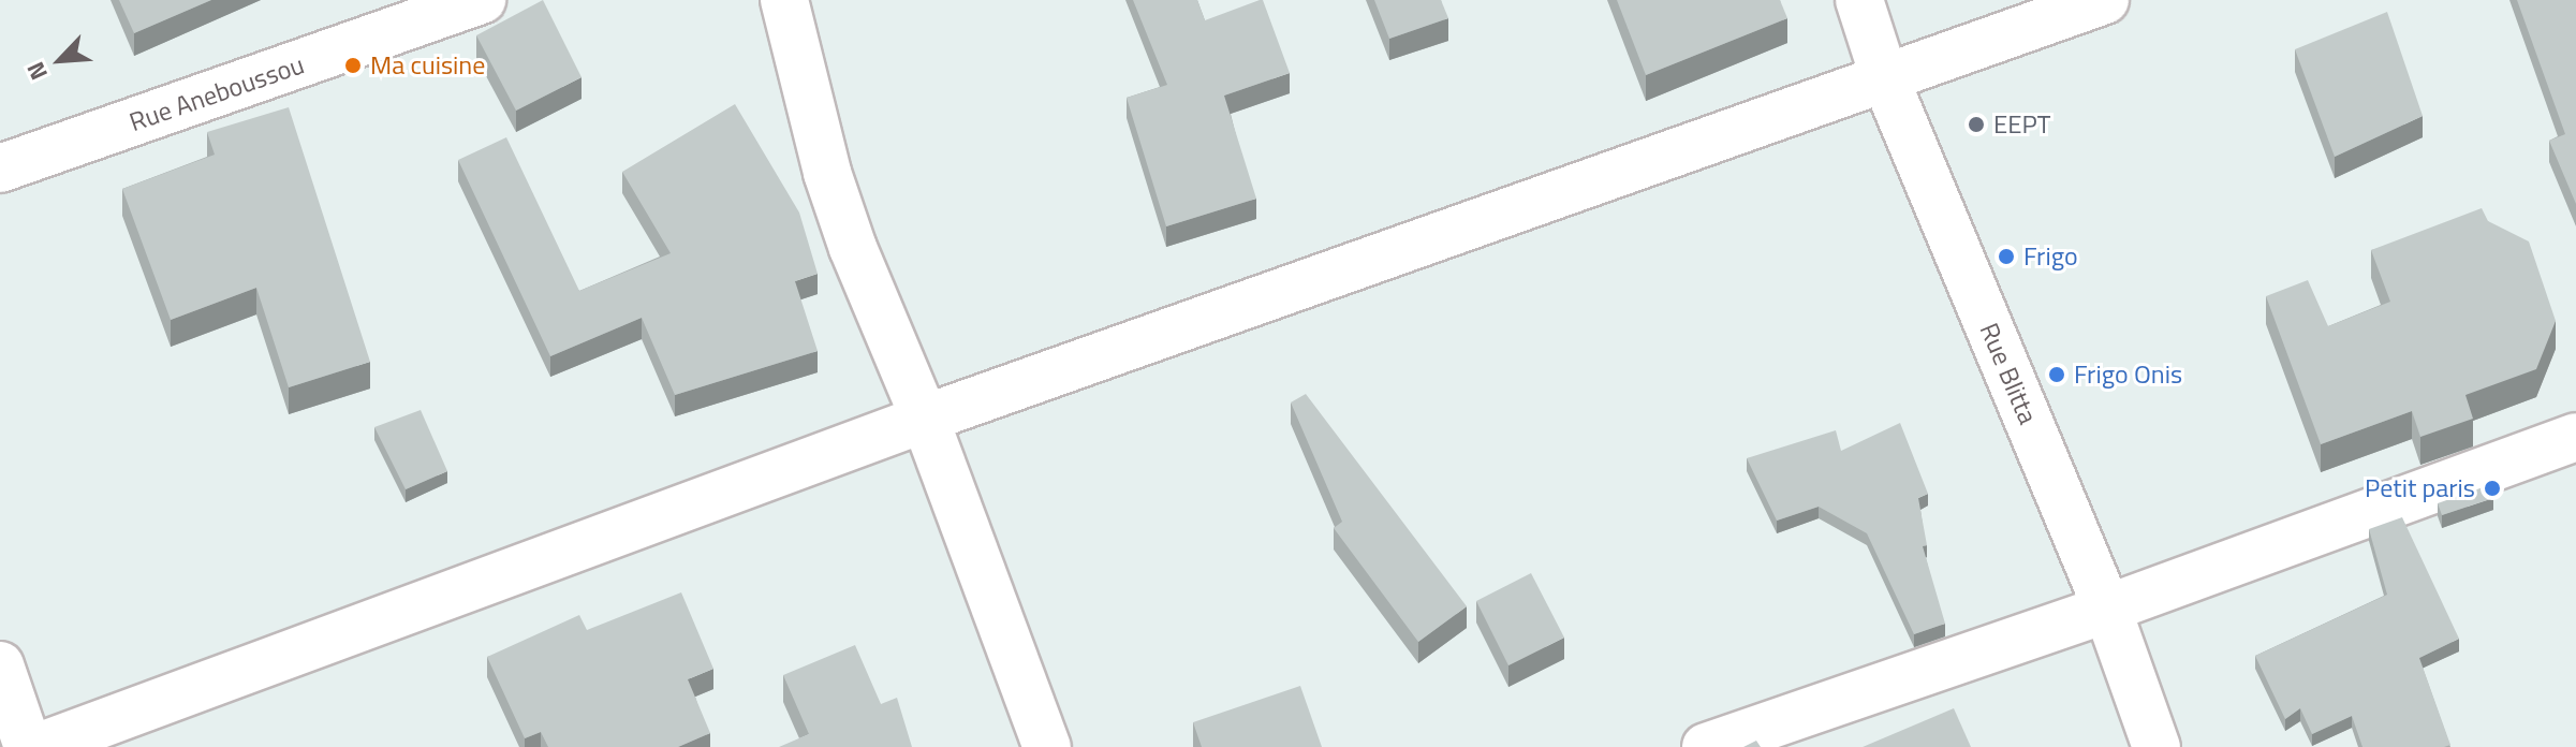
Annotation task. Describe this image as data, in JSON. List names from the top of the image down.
{
  "streets": {
    "street": ["Rue Aneboussou", "Rue Blitta"]
  },
  "places": [
    "Ma cuisine",
    "EEPT",
    "Frigo",
    "Frigo Onis",
    "Petit paris"
  ],
  "north": "bottom left"
}
